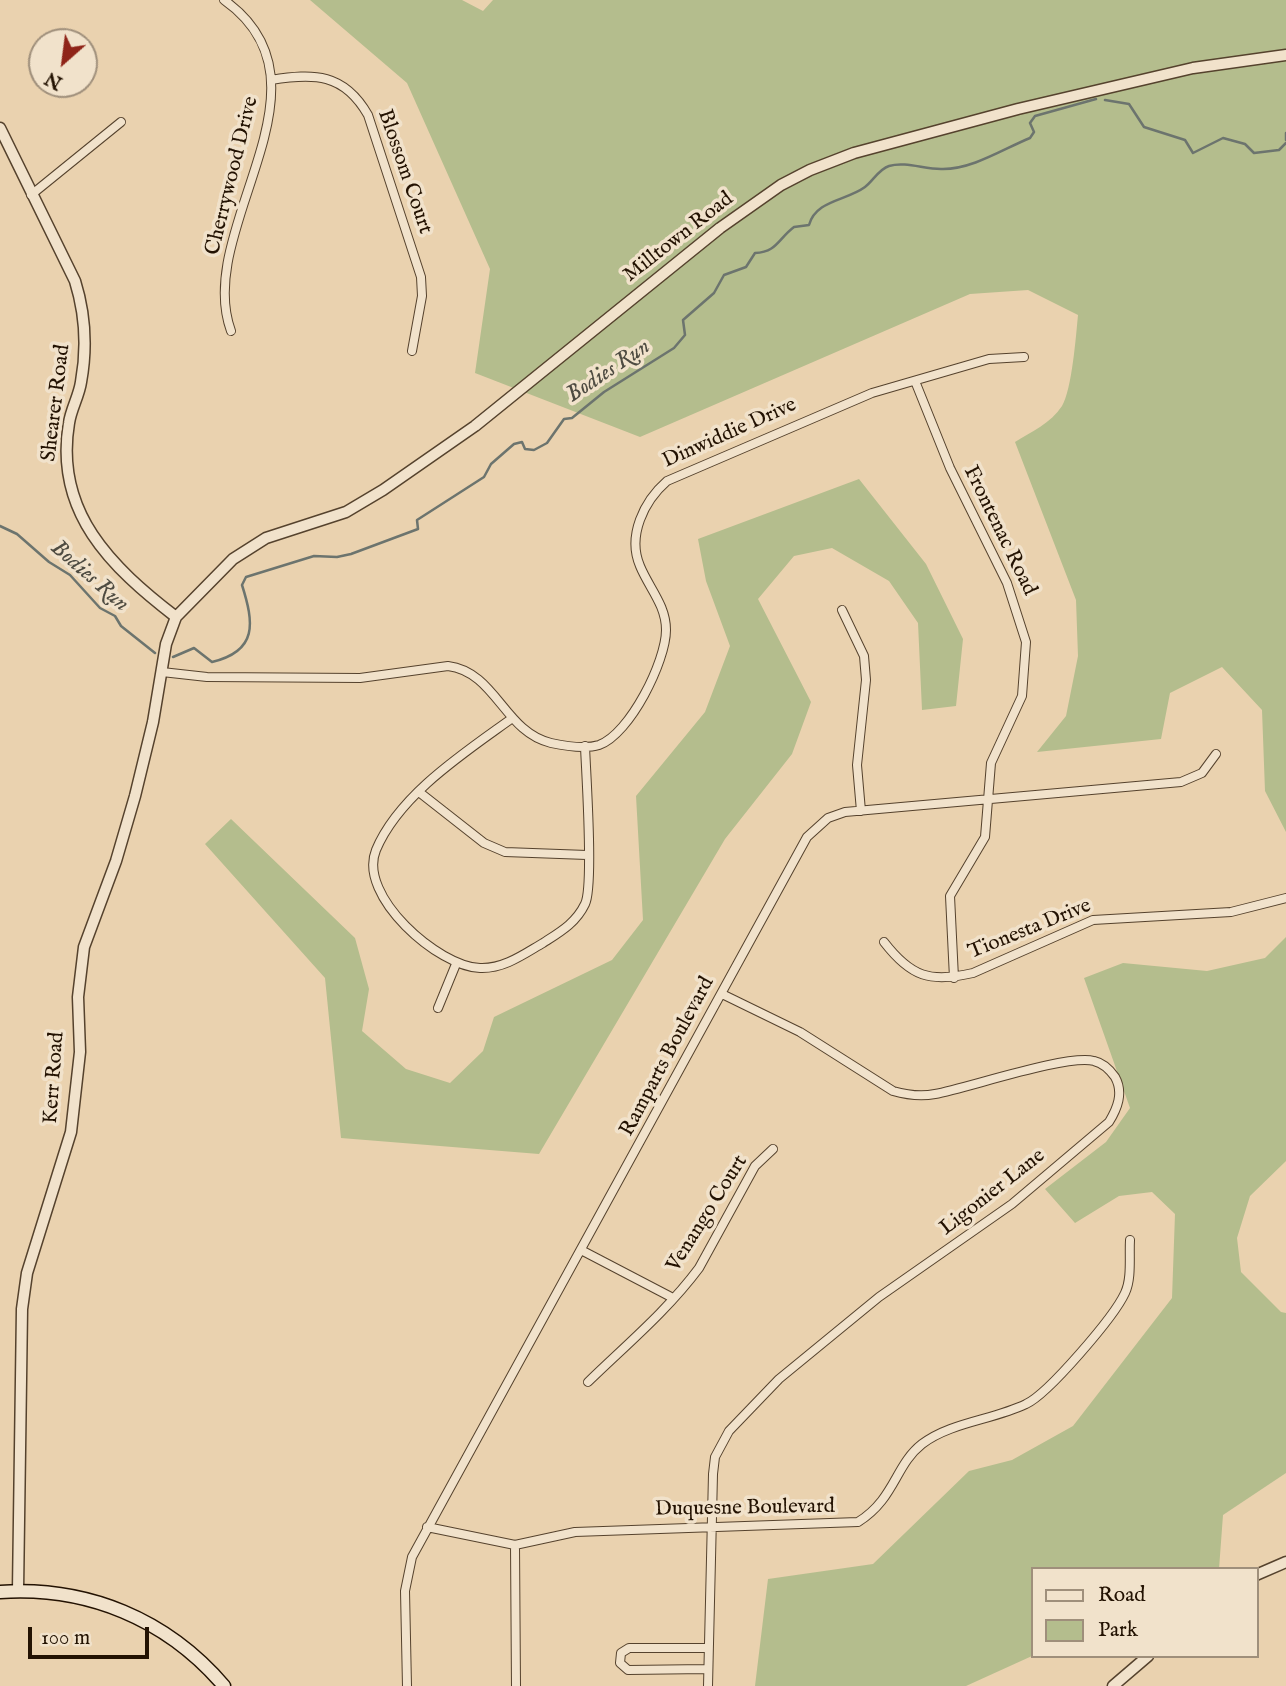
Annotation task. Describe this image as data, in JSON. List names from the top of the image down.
{
  "streets": {
    "street": [
      "Blossom Court",
      "Cherrywood Drive",
      "Milltown Road",
      "Shearer Road",
      "Dinwiddie Drive",
      "Frontenac Road",
      "Tionesta Drive",
      "Ramparts Boulevard",
      "Kerr Road",
      "Ligonier Lane",
      "Venango Court",
      "Duquesne Boulevard"
    ]
  },
  "crossings": [
    ["Blossom Court", "Cherrywood Drive"],
    ["Milltown Road", "Shearer Road"],
    ["Milltown Road", "Kerr Road"],
    ["Shearer Road", "Kerr Road"],
    ["Dinwiddie Drive", "Frontenac Road"],
    ["Dinwiddie Drive", "Kerr Road"],
    ["Frontenac Road", "Tionesta Drive"],
    ["Frontenac Road", "Ramparts Boulevard"],
    ["Ramparts Boulevard", "Ligonier Lane"],
    ["Ramparts Boulevard", "Venango Court"],
    ["Ramparts Boulevard", "Duquesne Boulevard"],
    ["Ligonier Lane", "Duquesne Boulevard"]
  ],
  "water": ["Bodies Run"],
  "legend": ["Road", "Park"],
  "scale_bar": "100 m",
  "north": "bottom left"
}
